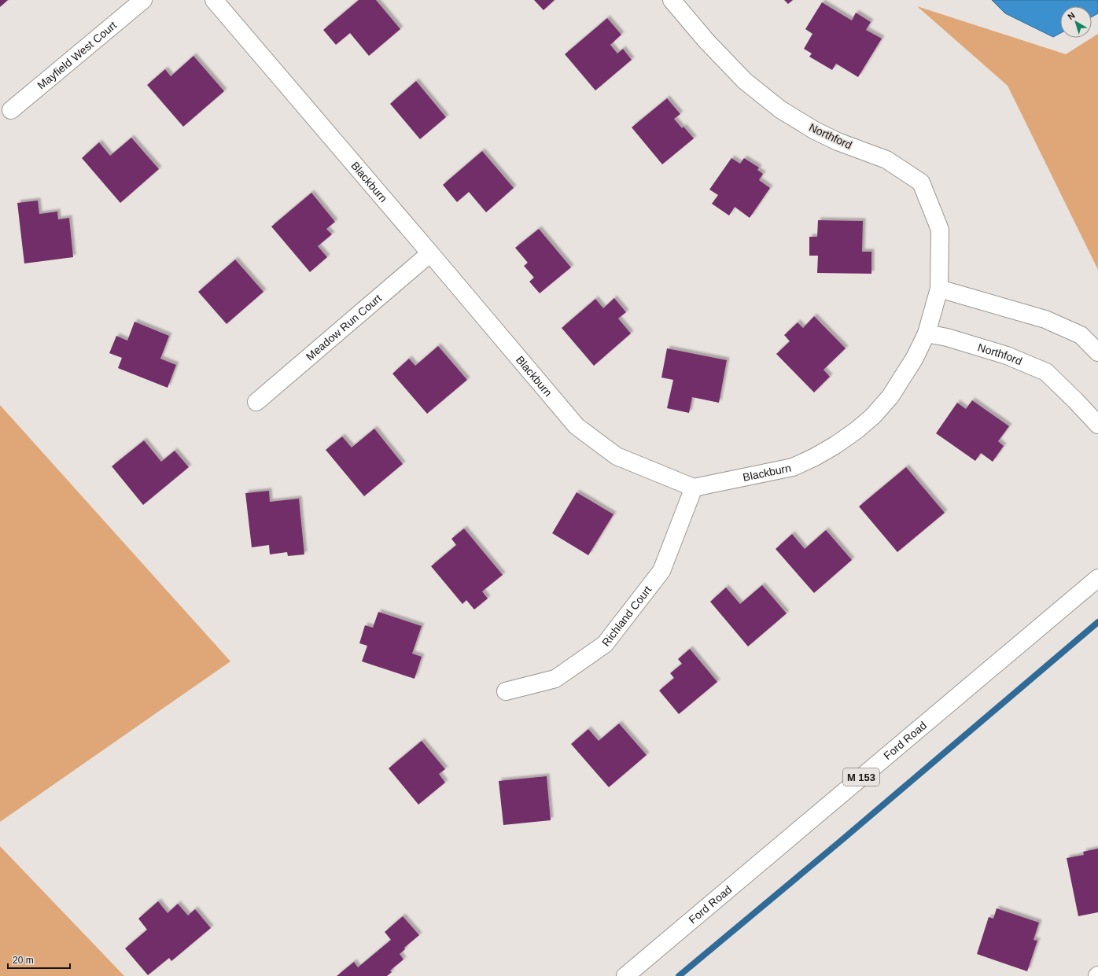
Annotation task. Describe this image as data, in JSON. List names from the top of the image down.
{
  "streets": {
    "street": [
      "Mayfield West Court",
      "Northford",
      "Blackburn",
      "Meadow Run Court",
      "Richland Court",
      "Ford Road",
      "M 153"
    ]
  },
  "crossings": [
    ["Northford", "Blackburn"],
    ["Blackburn", "Meadow Run Court"],
    ["Blackburn", "Richland Court"]
  ],
  "scale_bar": "20 m",
  "north": "top left"
}
